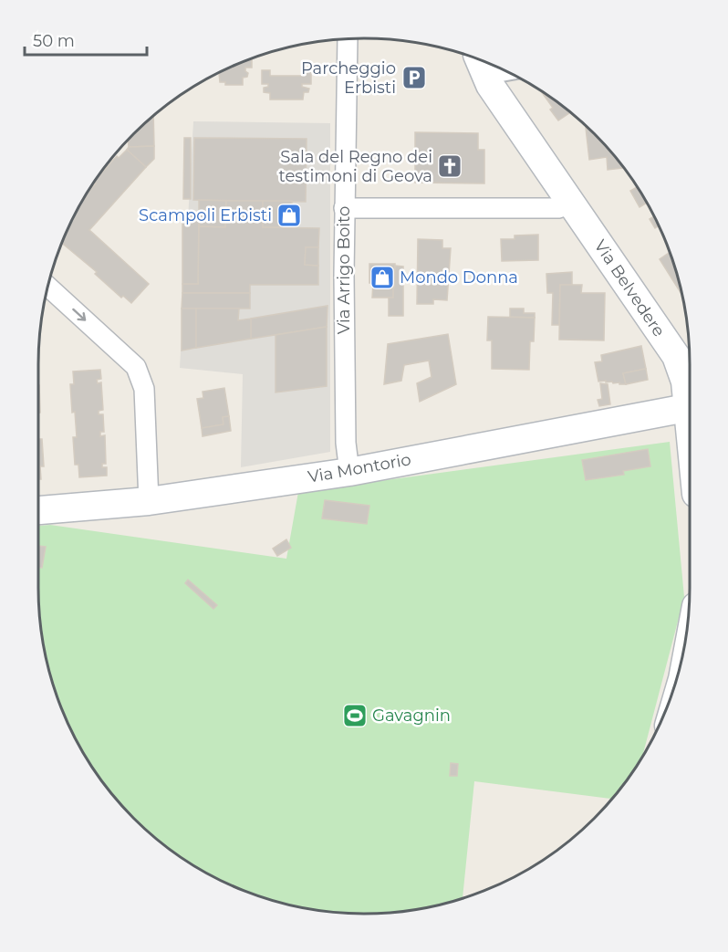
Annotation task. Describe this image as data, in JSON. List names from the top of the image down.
{
  "streets": {
    "street": ["Via Arrigo Boito", "Via Belvedere", "Via Montorio"]
  },
  "crossings": [
    ["Via Arrigo Boito", "Via Montorio"]
  ],
  "places": {
    "parking": ["Parcheggio Erbisti"],
    "church": ["Sala del Regno dei testimoni di Geova"],
    "shop": ["Scampoli Erbisti", "Mondo Donna"],
    "sports": ["Gavagnin"]
  },
  "scale_bar": "50 m"
}
